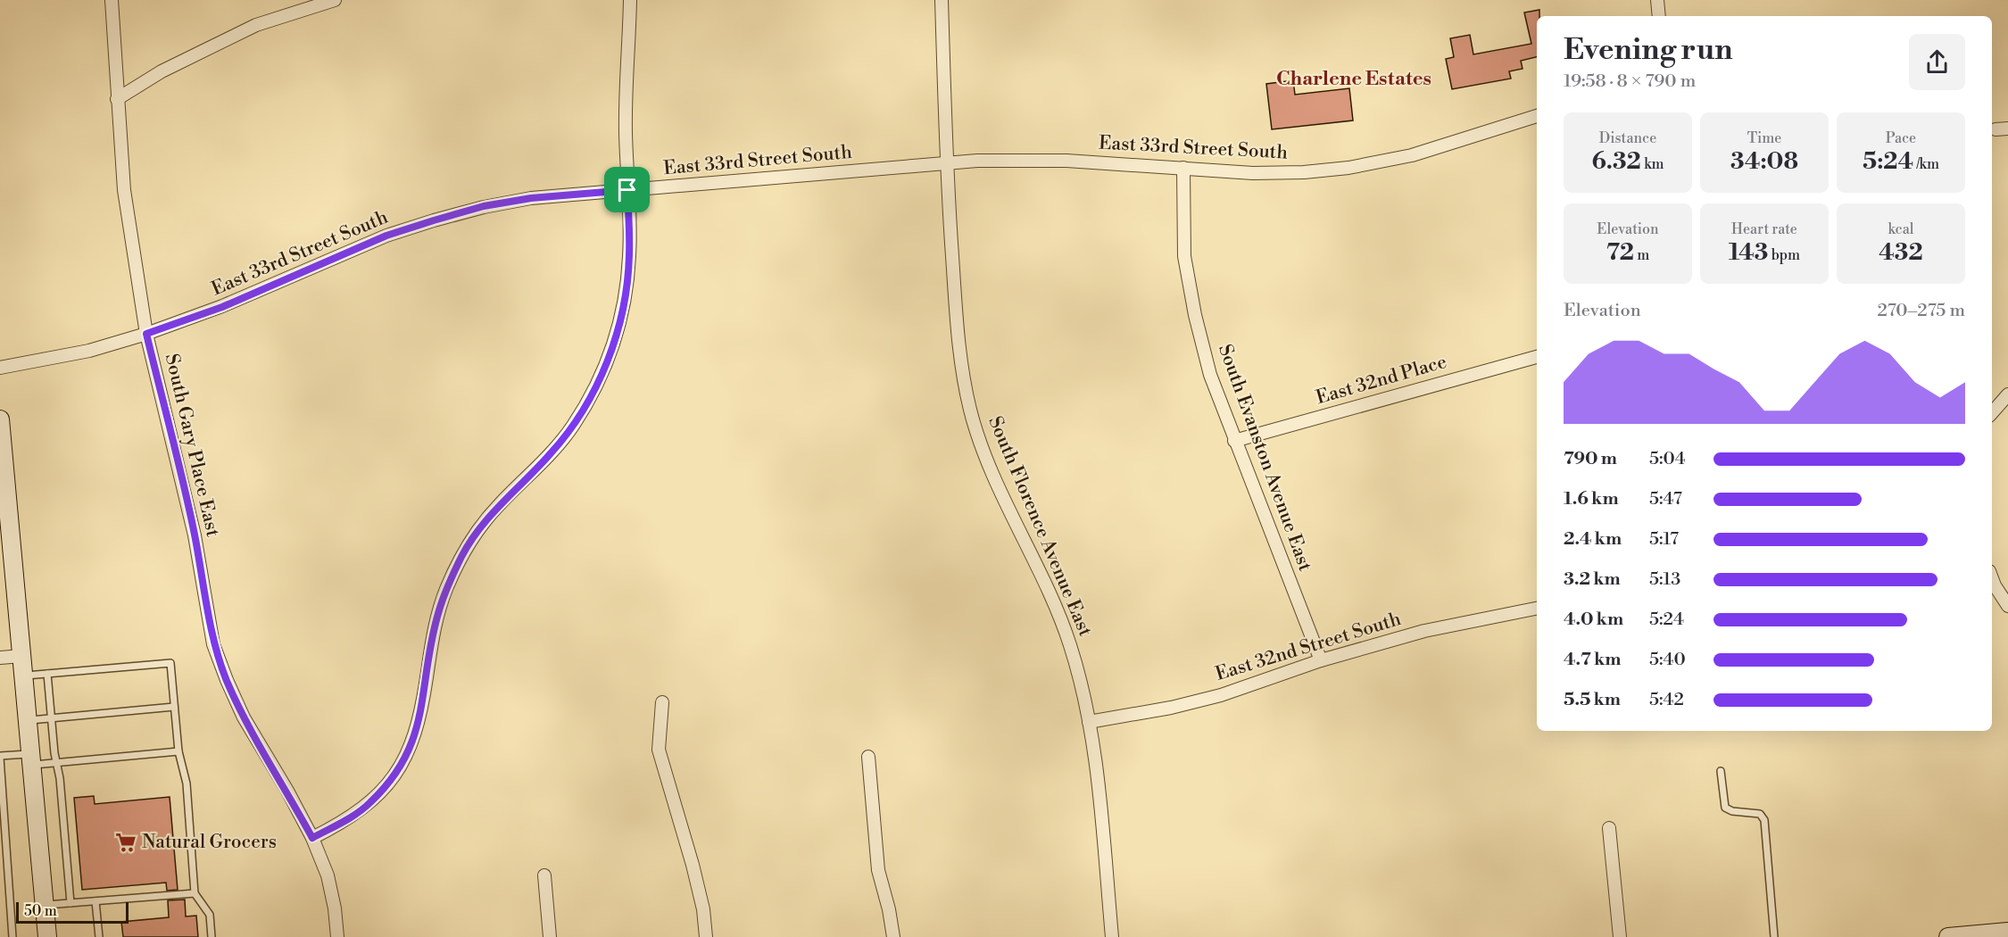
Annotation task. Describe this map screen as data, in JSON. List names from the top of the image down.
{
  "streets": {
    "street": [
      "East 33rd Street South",
      "East 32nd Place",
      "South Gary Place East",
      "South Evanston Avenue East",
      "South Florence Avenue East",
      "East 32nd Street South"
    ]
  },
  "crossings": [
    ["East 33rd Street South", "South Gary Place East"],
    ["East 33rd Street South", "South Evanston Avenue East"],
    ["East 33rd Street South", "South Florence Avenue East"],
    ["East 32nd Place", "South Evanston Avenue East"],
    ["South Evanston Avenue East", "East 32nd Street South"],
    ["South Florence Avenue East", "East 32nd Street South"]
  ],
  "districts": ["Charlene Estates"],
  "places": {
    "supermarket": ["Natural Grocers"]
  },
  "scale_bar": "50 m",
  "page": {
    "heading": ["Evening run", "19:58 · 8 × 790 m"],
    "stats": [
      ["Distance", "6.32 km"],
      ["Time", "34:08"],
      ["Pace", "5:24 /km"],
      ["Elevation", "72 m"],
      ["Heart rate", "143 bpm"],
      ["kcal", "432"]
    ],
    "chart": ["Elevation", "270–275 m"],
    "list": [
      {
        "name": "790 m",
        "note": "5:04"
      },
      {
        "name": "1.6 km",
        "note": "5:47"
      },
      {
        "name": "2.4 km",
        "note": "5:17"
      },
      {
        "name": "3.2 km",
        "note": "5:13"
      },
      {
        "name": "4.0 km",
        "note": "5:24"
      },
      {
        "name": "4.7 km",
        "note": "5:40"
      },
      {
        "name": "5.5 km",
        "note": "5:42"
      }
    ],
    "scale": "50 m"
  }
}
